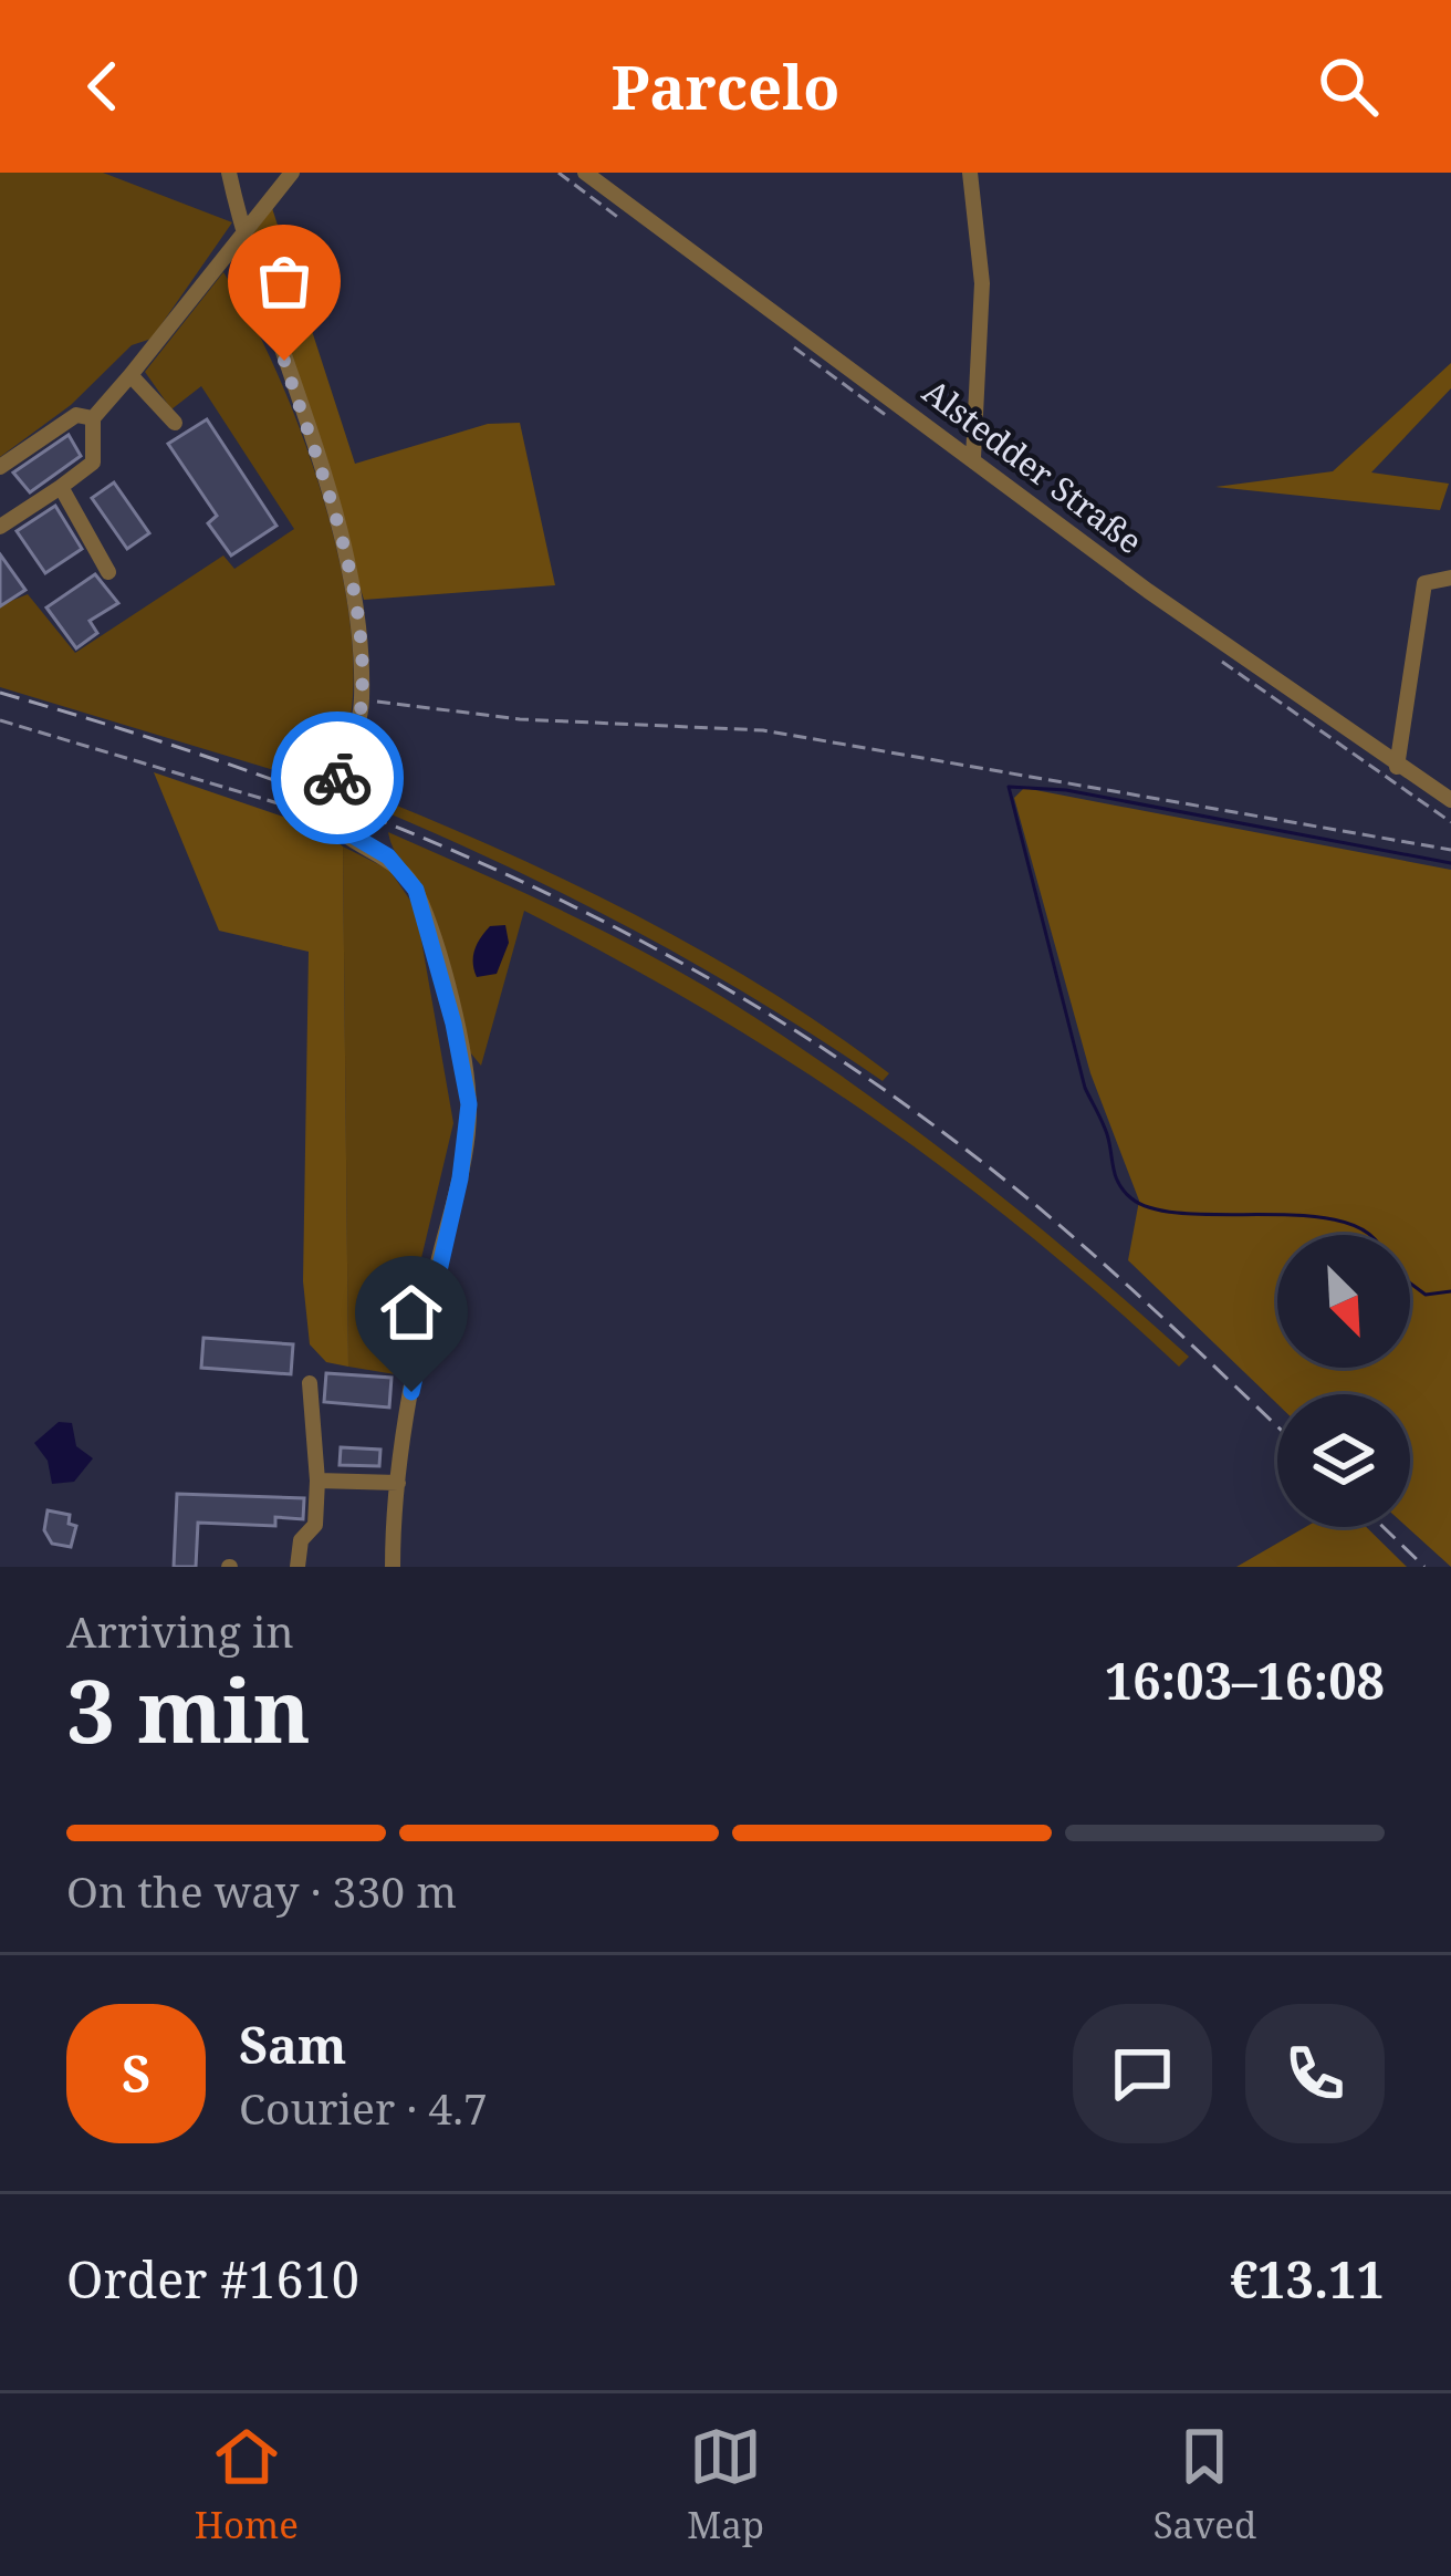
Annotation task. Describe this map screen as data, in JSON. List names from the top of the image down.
{
  "streets": {
    "street": ["Alstedder Straße"]
  },
  "north": "bottom right",
  "page": {
    "header": "Parcelo",
    "heading": ["3 min", "Arriving in", "16:03–16:08"],
    "panel": [
      "Sam",
      "Courier · 4.7",
      "Order #1610",
      "€13.11"
    ],
    "bar": "On the way · 330 m",
    "round": "S",
    "tabs": ["Home", "Map", "Saved"]
  }
}
